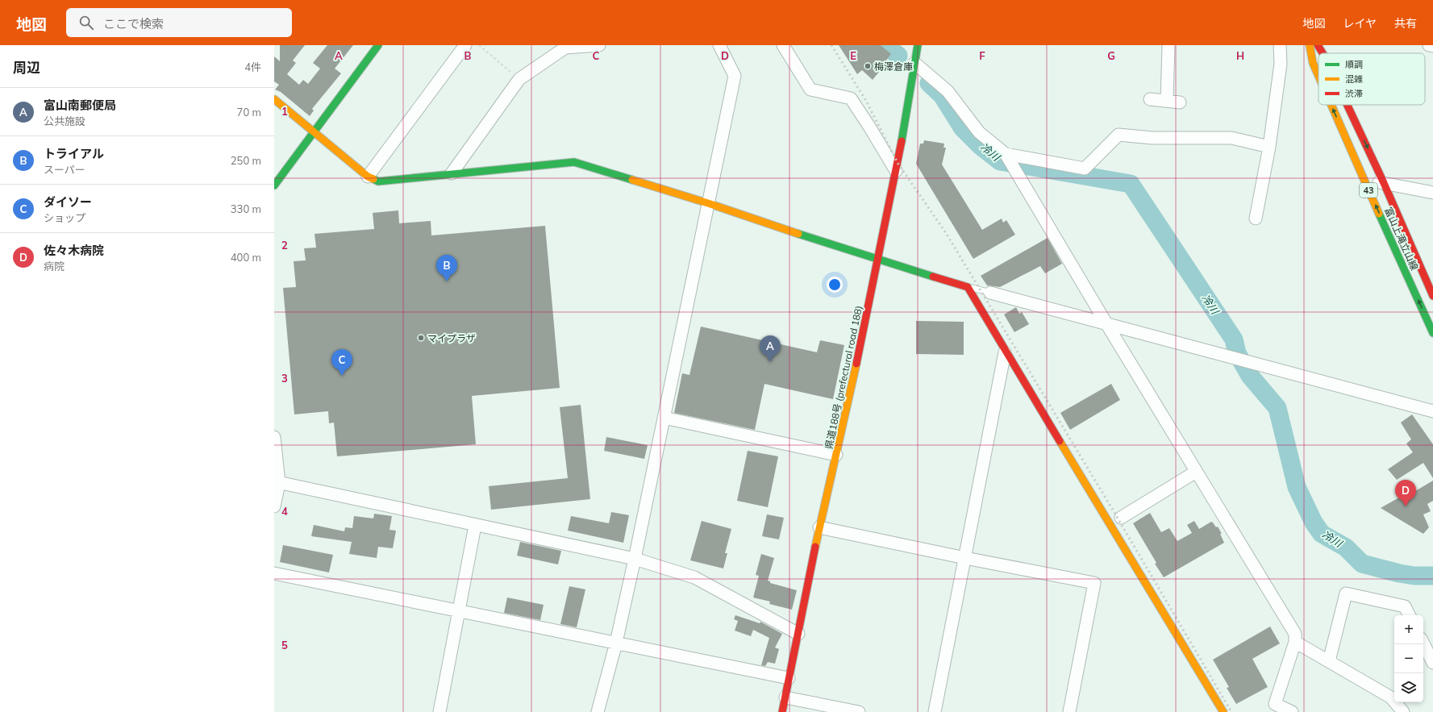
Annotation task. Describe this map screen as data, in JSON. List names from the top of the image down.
{
  "streets": {
    "street": ["43", "富山上滝立山線", "県道188号 (prefectural road 188)"]
  },
  "water": ["冷川"],
  "places": ["梅澤倉庫", "マイプラザ"],
  "legend": ["順調", "混雑", "渋滞"],
  "page": {
    "header": "地図",
    "search": "ここで検索",
    "nav": ["地図", "レイヤ", "共有"],
    "heading": ["周辺", "4件"],
    "list": [
      {
        "mark": "A",
        "name": "富山南郵便局",
        "note": "公共施設",
        "value": "70 m"
      },
      {
        "mark": "B",
        "name": "トライアル",
        "note": "スーパー",
        "value": "250 m"
      },
      {
        "mark": "C",
        "name": "ダイソー",
        "note": "ショップ",
        "value": "330 m"
      },
      {
        "mark": "D",
        "name": "佐々木病院",
        "note": "病院",
        "value": "400 m"
      }
    ],
    "pins": [
      "B",
      "A",
      "C",
      "D"
    ],
    "map_buttons": ["+", "−"]
  },
  "grid": {
    "columns": [
      "A",
      "B",
      "C",
      "D",
      "E",
      "F",
      "G",
      "H"
    ],
    "rows": [
      "1",
      "2",
      "3",
      "4",
      "5"
    ]
  }
}
